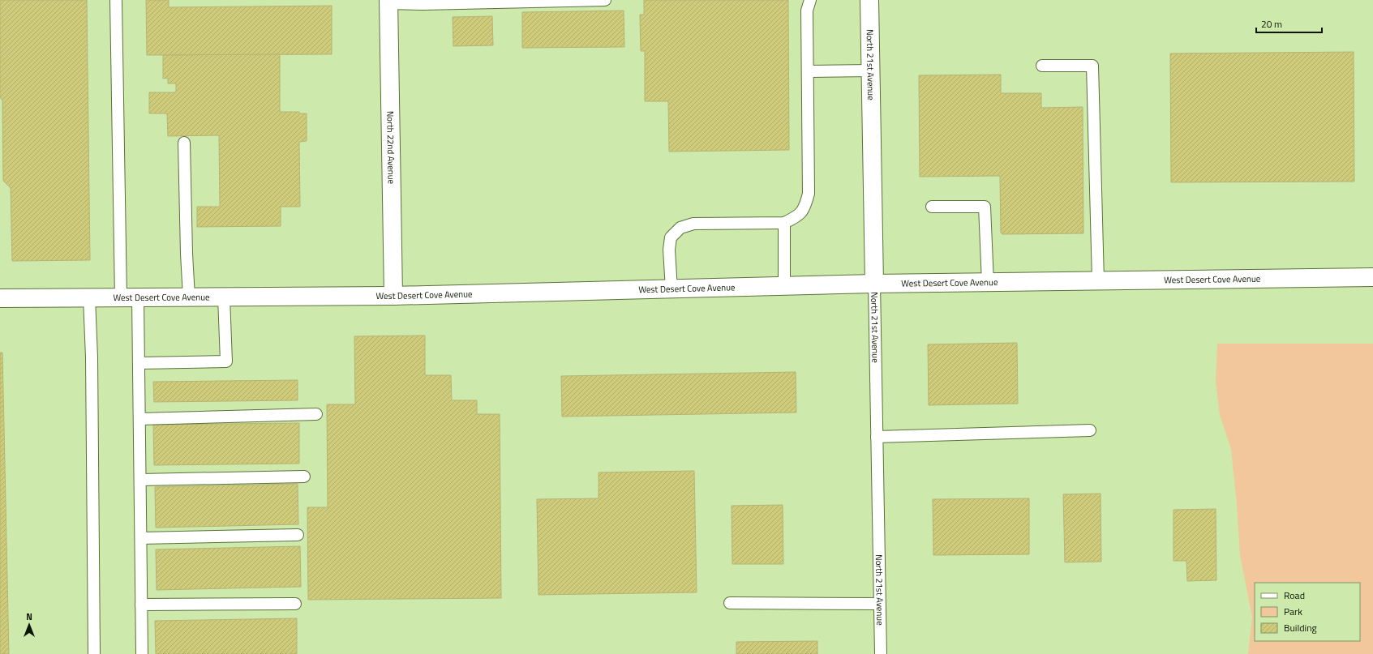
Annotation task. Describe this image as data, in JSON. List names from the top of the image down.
{
  "streets": {
    "street": ["North 21st Avenue", "North 22nd Avenue", "West Desert Cove Avenue"]
  },
  "crossings": [
    ["North 21st Avenue", "West Desert Cove Avenue"],
    ["North 22nd Avenue", "West Desert Cove Avenue"]
  ],
  "legend": ["Road", "Park", "Building"],
  "scale_bar": "20 m",
  "north": "top"
}
